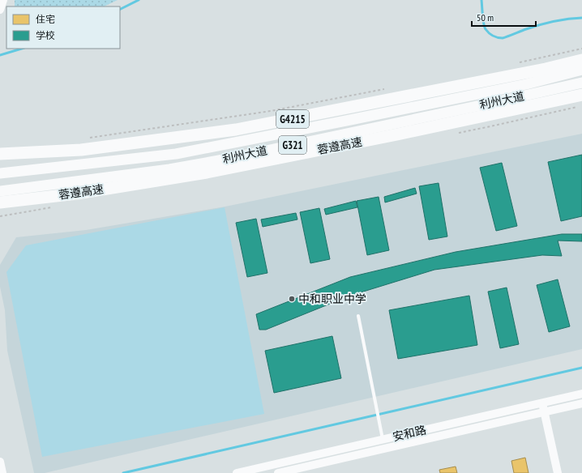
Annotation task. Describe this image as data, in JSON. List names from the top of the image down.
{
  "streets": {
    "highway": [
      "利州大道",
      "G4215",
      "G321",
      "蓉遵高速"
    ],
    "street": ["安和路"]
  },
  "places": ["中和职业中学"],
  "legend": ["住宅", "学校"],
  "scale_bar": "50 m"
}
